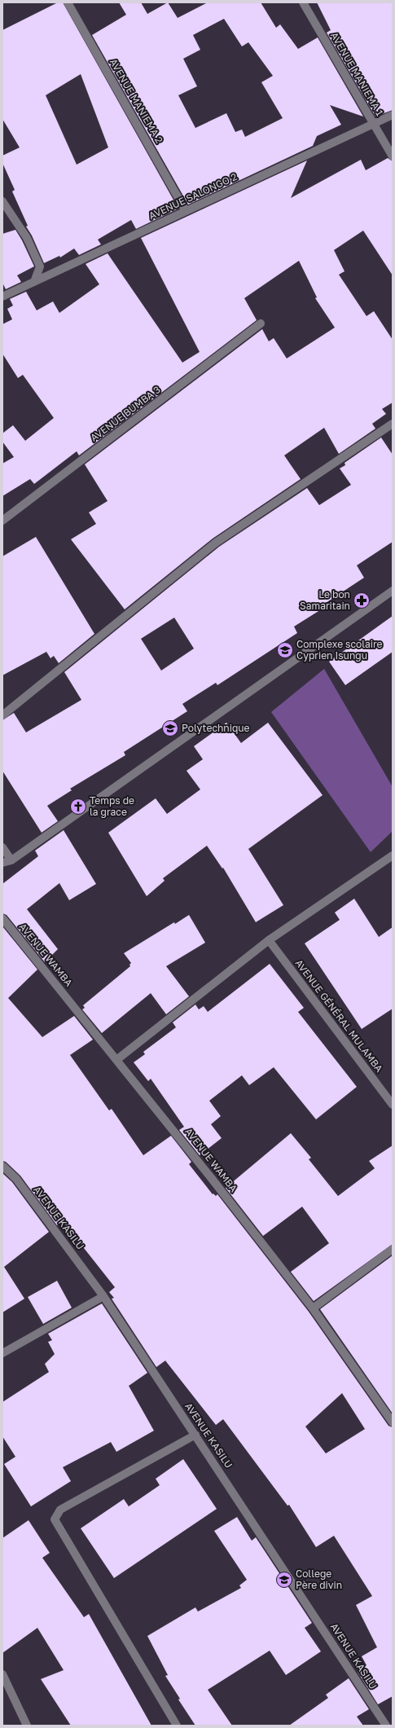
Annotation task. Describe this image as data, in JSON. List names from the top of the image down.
{
  "streets": {
    "street": [
      "AVENUE MANIEMA 1",
      "AVENUE MANIEMA 2",
      "AVENUE SALONGO 2",
      "AVENUE BUMBA 3",
      "AVENUE WAMBA",
      "AVENUE GÉNÉRAL MULAMBA",
      "AVENUE KASILU"
    ]
  },
  "crossings": [
    ["AVENUE MANIEMA 1", "AVENUE SALONGO 2"],
    ["AVENUE MANIEMA 2", "AVENUE SALONGO 2"]
  ],
  "places": {
    "pharmacy": ["Le bon Samaritain"],
    "school or university": ["Complexe scolaire Cyprien Isungu", "Polytechnique", "College Père divin"],
    "church": ["Temps de la grace"]
  }
}
